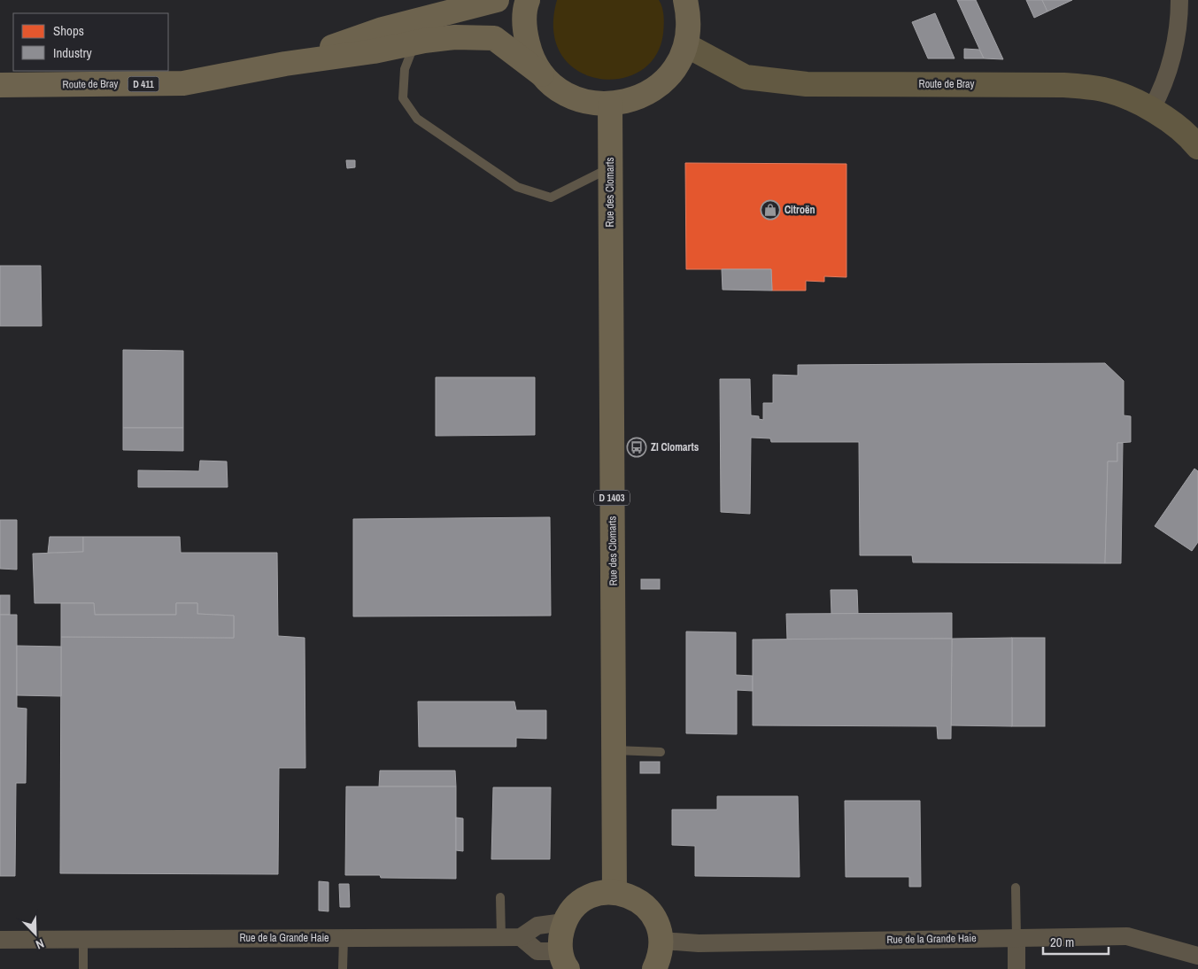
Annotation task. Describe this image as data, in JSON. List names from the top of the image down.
{
  "streets": {
    "main road": [
      "Route de Bray",
      "D 411",
      "Rue des Clomarts",
      "D 1403"
    ],
    "street": ["Rue de la Grande Haie"]
  },
  "crossings": [
    ["Route de Bray", "Rue des Clomarts"]
  ],
  "places": {
    "shop": ["Citroën"],
    "bus stop": ["ZI Clomarts"]
  },
  "legend": ["Shops", "Industry"],
  "scale_bar": "20 m",
  "north": "bottom right"
}
